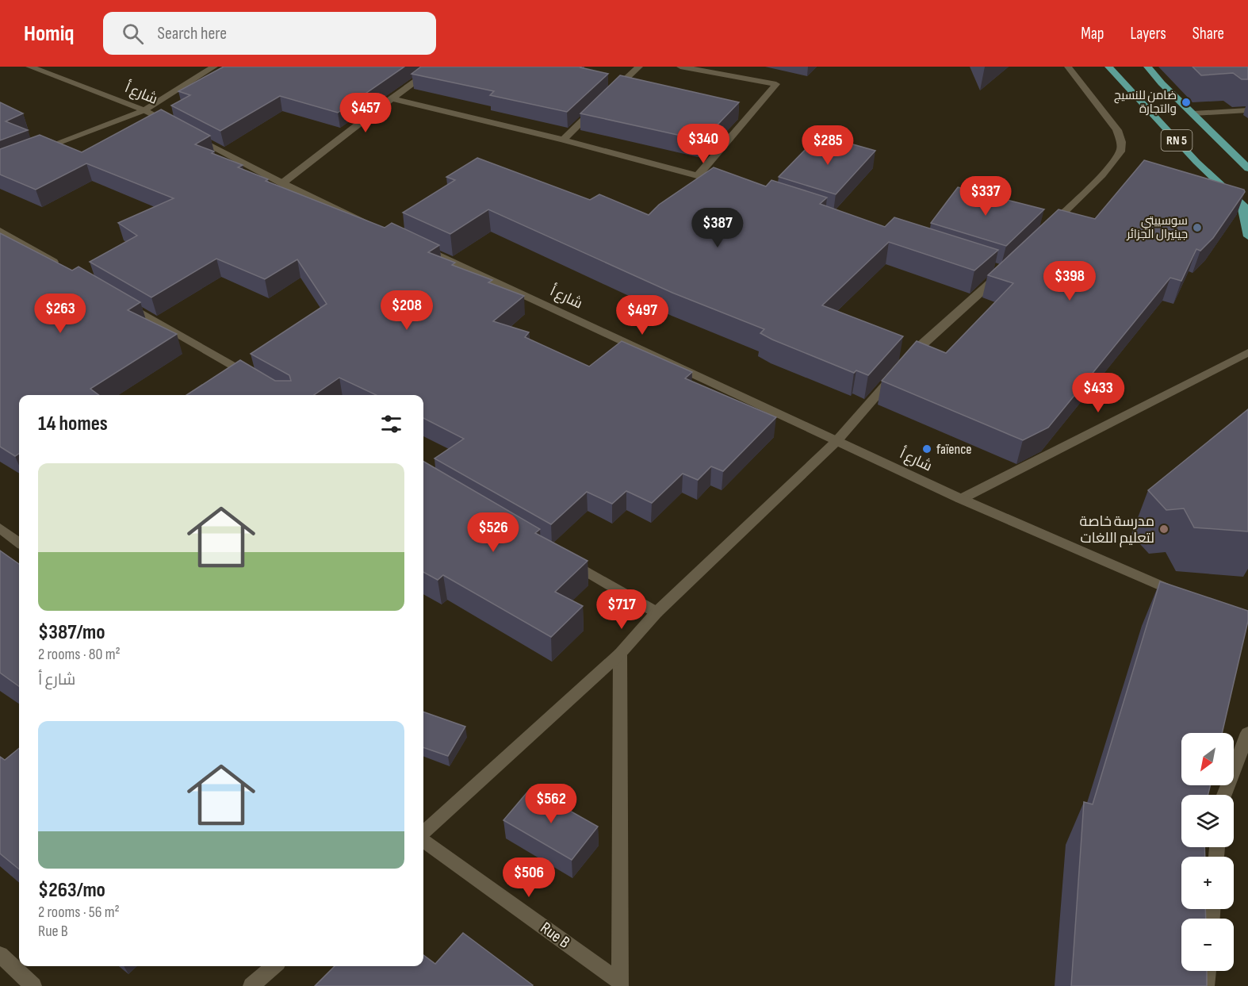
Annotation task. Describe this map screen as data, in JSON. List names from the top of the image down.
{
  "streets": {
    "main road": ["RN 5"],
    "street": ["شارع أ", "Rue B"]
  },
  "places": [
    "ضامن للنسيج والتجارة",
    "سوسييتي جينيرال الجزائر",
    "faïence",
    "مدرسة خاصة لتعليم اللغات"
  ],
  "north": "bottom left",
  "page": {
    "header": "Homiq",
    "search": "Search here",
    "nav": ["Map", "Layers", "Share"],
    "price": [
      "$457",
      "$340",
      "$285",
      "$337",
      "$387",
      "$398",
      "$208",
      "$263",
      "$497",
      "$433",
      "$526",
      "$717",
      "$562",
      "$506"
    ],
    "heading": "14 homes",
    "list": [
      {
        "name": "$387/mo",
        "note": "2 rooms · 80 m² · شارع أ"
      },
      {
        "name": "$263/mo",
        "note": "2 rooms · 56 m² · Rue B"
      }
    ],
    "map_buttons": ["+", "−"]
  }
}
